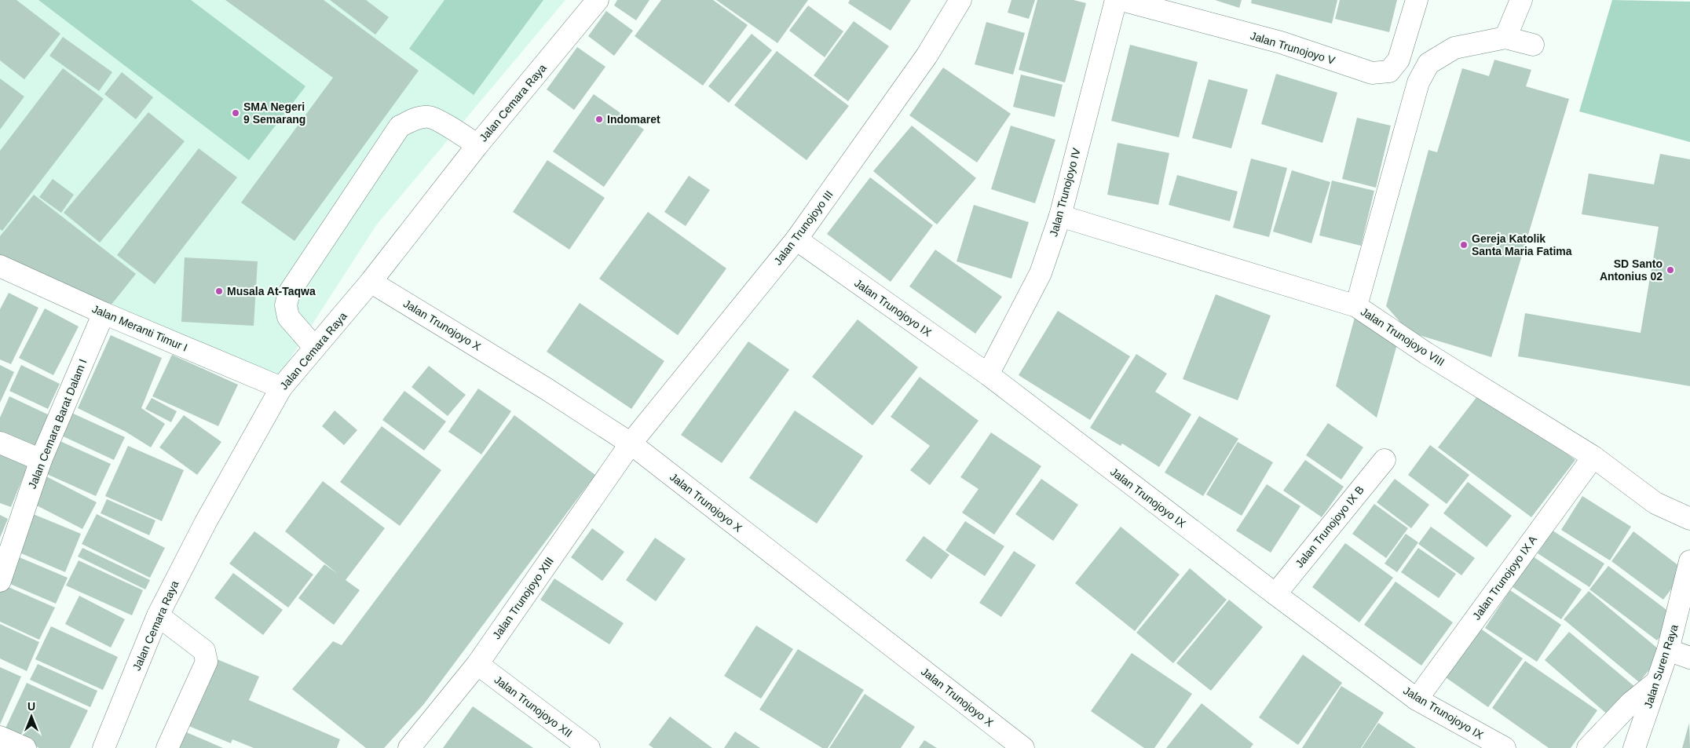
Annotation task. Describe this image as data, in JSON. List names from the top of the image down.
{
  "streets": {
    "street": [
      "Jalan Trunojoyo V",
      "Jalan Cemara Raya",
      "Jalan Trunojoyo IV",
      "Jalan Trunojoyo III",
      "Jalan Trunojoyo IX",
      "Jalan Trunojoyo X",
      "Jalan Meranti Timur I",
      "Jalan Trunojoyo VIII",
      "Jalan Cemara Barat Dalam I",
      "Jalan Trunojoyo IX B",
      "Jalan Trunojoyo IX A",
      "Jalan Trunojoyo XIII",
      "Jalan Suren Raya",
      "Jalan Trunojoyo XII"
    ]
  },
  "crossings": [
    ["Jalan Cemara Raya", "Jalan Trunojoyo X"],
    ["Jalan Cemara Raya", "Jalan Meranti Timur I"],
    ["Jalan Trunojoyo IV", "Jalan Trunojoyo IX"],
    ["Jalan Trunojoyo IV", "Jalan Trunojoyo VIII"],
    ["Jalan Trunojoyo III", "Jalan Trunojoyo IX"],
    ["Jalan Trunojoyo III", "Jalan Trunojoyo X"],
    ["Jalan Trunojoyo III", "Jalan Trunojoyo XIII"],
    ["Jalan Trunojoyo IX", "Jalan Trunojoyo IX B"],
    ["Jalan Trunojoyo IX", "Jalan Trunojoyo IX A"],
    ["Jalan Trunojoyo X", "Jalan Trunojoyo XIII"],
    ["Jalan Meranti Timur I", "Jalan Cemara Barat Dalam I"],
    ["Jalan Trunojoyo VIII", "Jalan Trunojoyo IX A"],
    ["Jalan Trunojoyo XIII", "Jalan Trunojoyo XII"]
  ],
  "places": [
    "SMA Negeri 9 Semarang",
    "Indomaret",
    "Gereja Katolik Santa Maria Fatima",
    "SD Santo Antonius 02",
    "Musala At-Taqwa"
  ],
  "north": "top"
}
